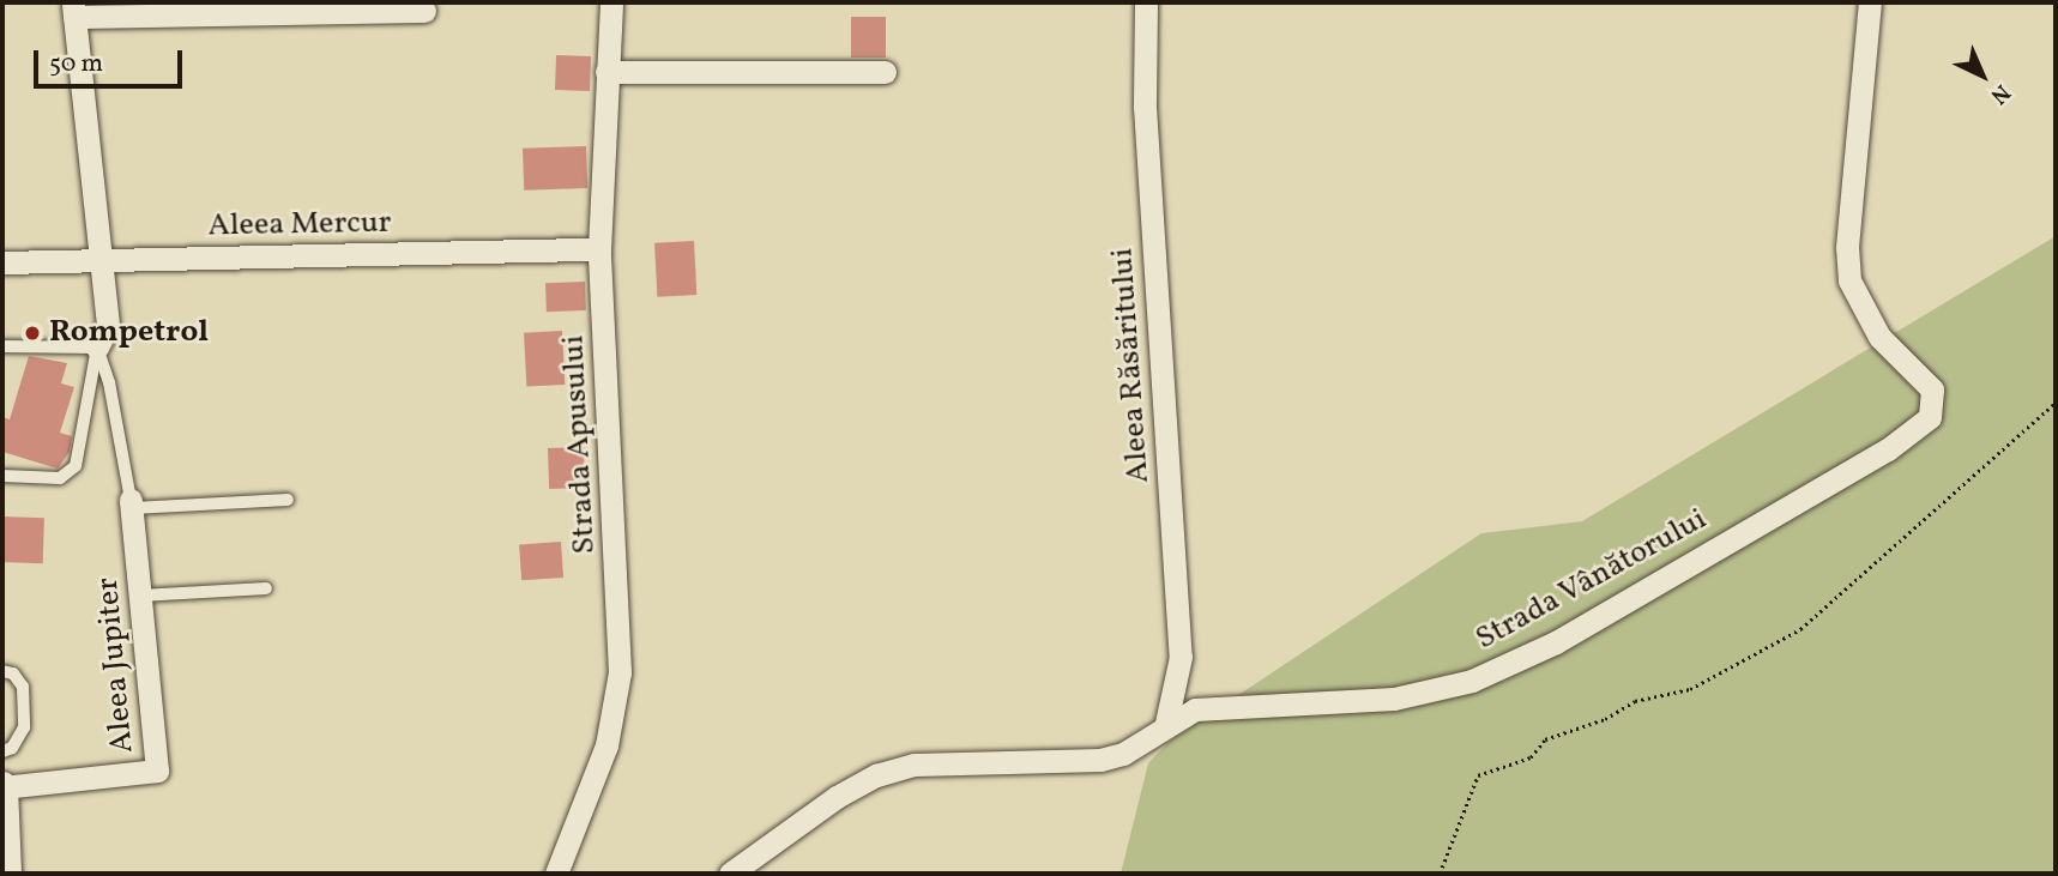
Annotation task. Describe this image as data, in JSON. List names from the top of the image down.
{
  "streets": {
    "street": [
      "Aleea Mercur",
      "Aleea Răsăritului",
      "Strada Apusului",
      "Strada Vânătorului",
      "Aleea Jupiter"
    ]
  },
  "crossings": [
    ["Aleea Mercur", "Strada Apusului"],
    ["Aleea Răsăritului", "Strada Vânătorului"]
  ],
  "places": ["Rompetrol"],
  "scale_bar": "50 m",
  "north": "bottom right"
}
